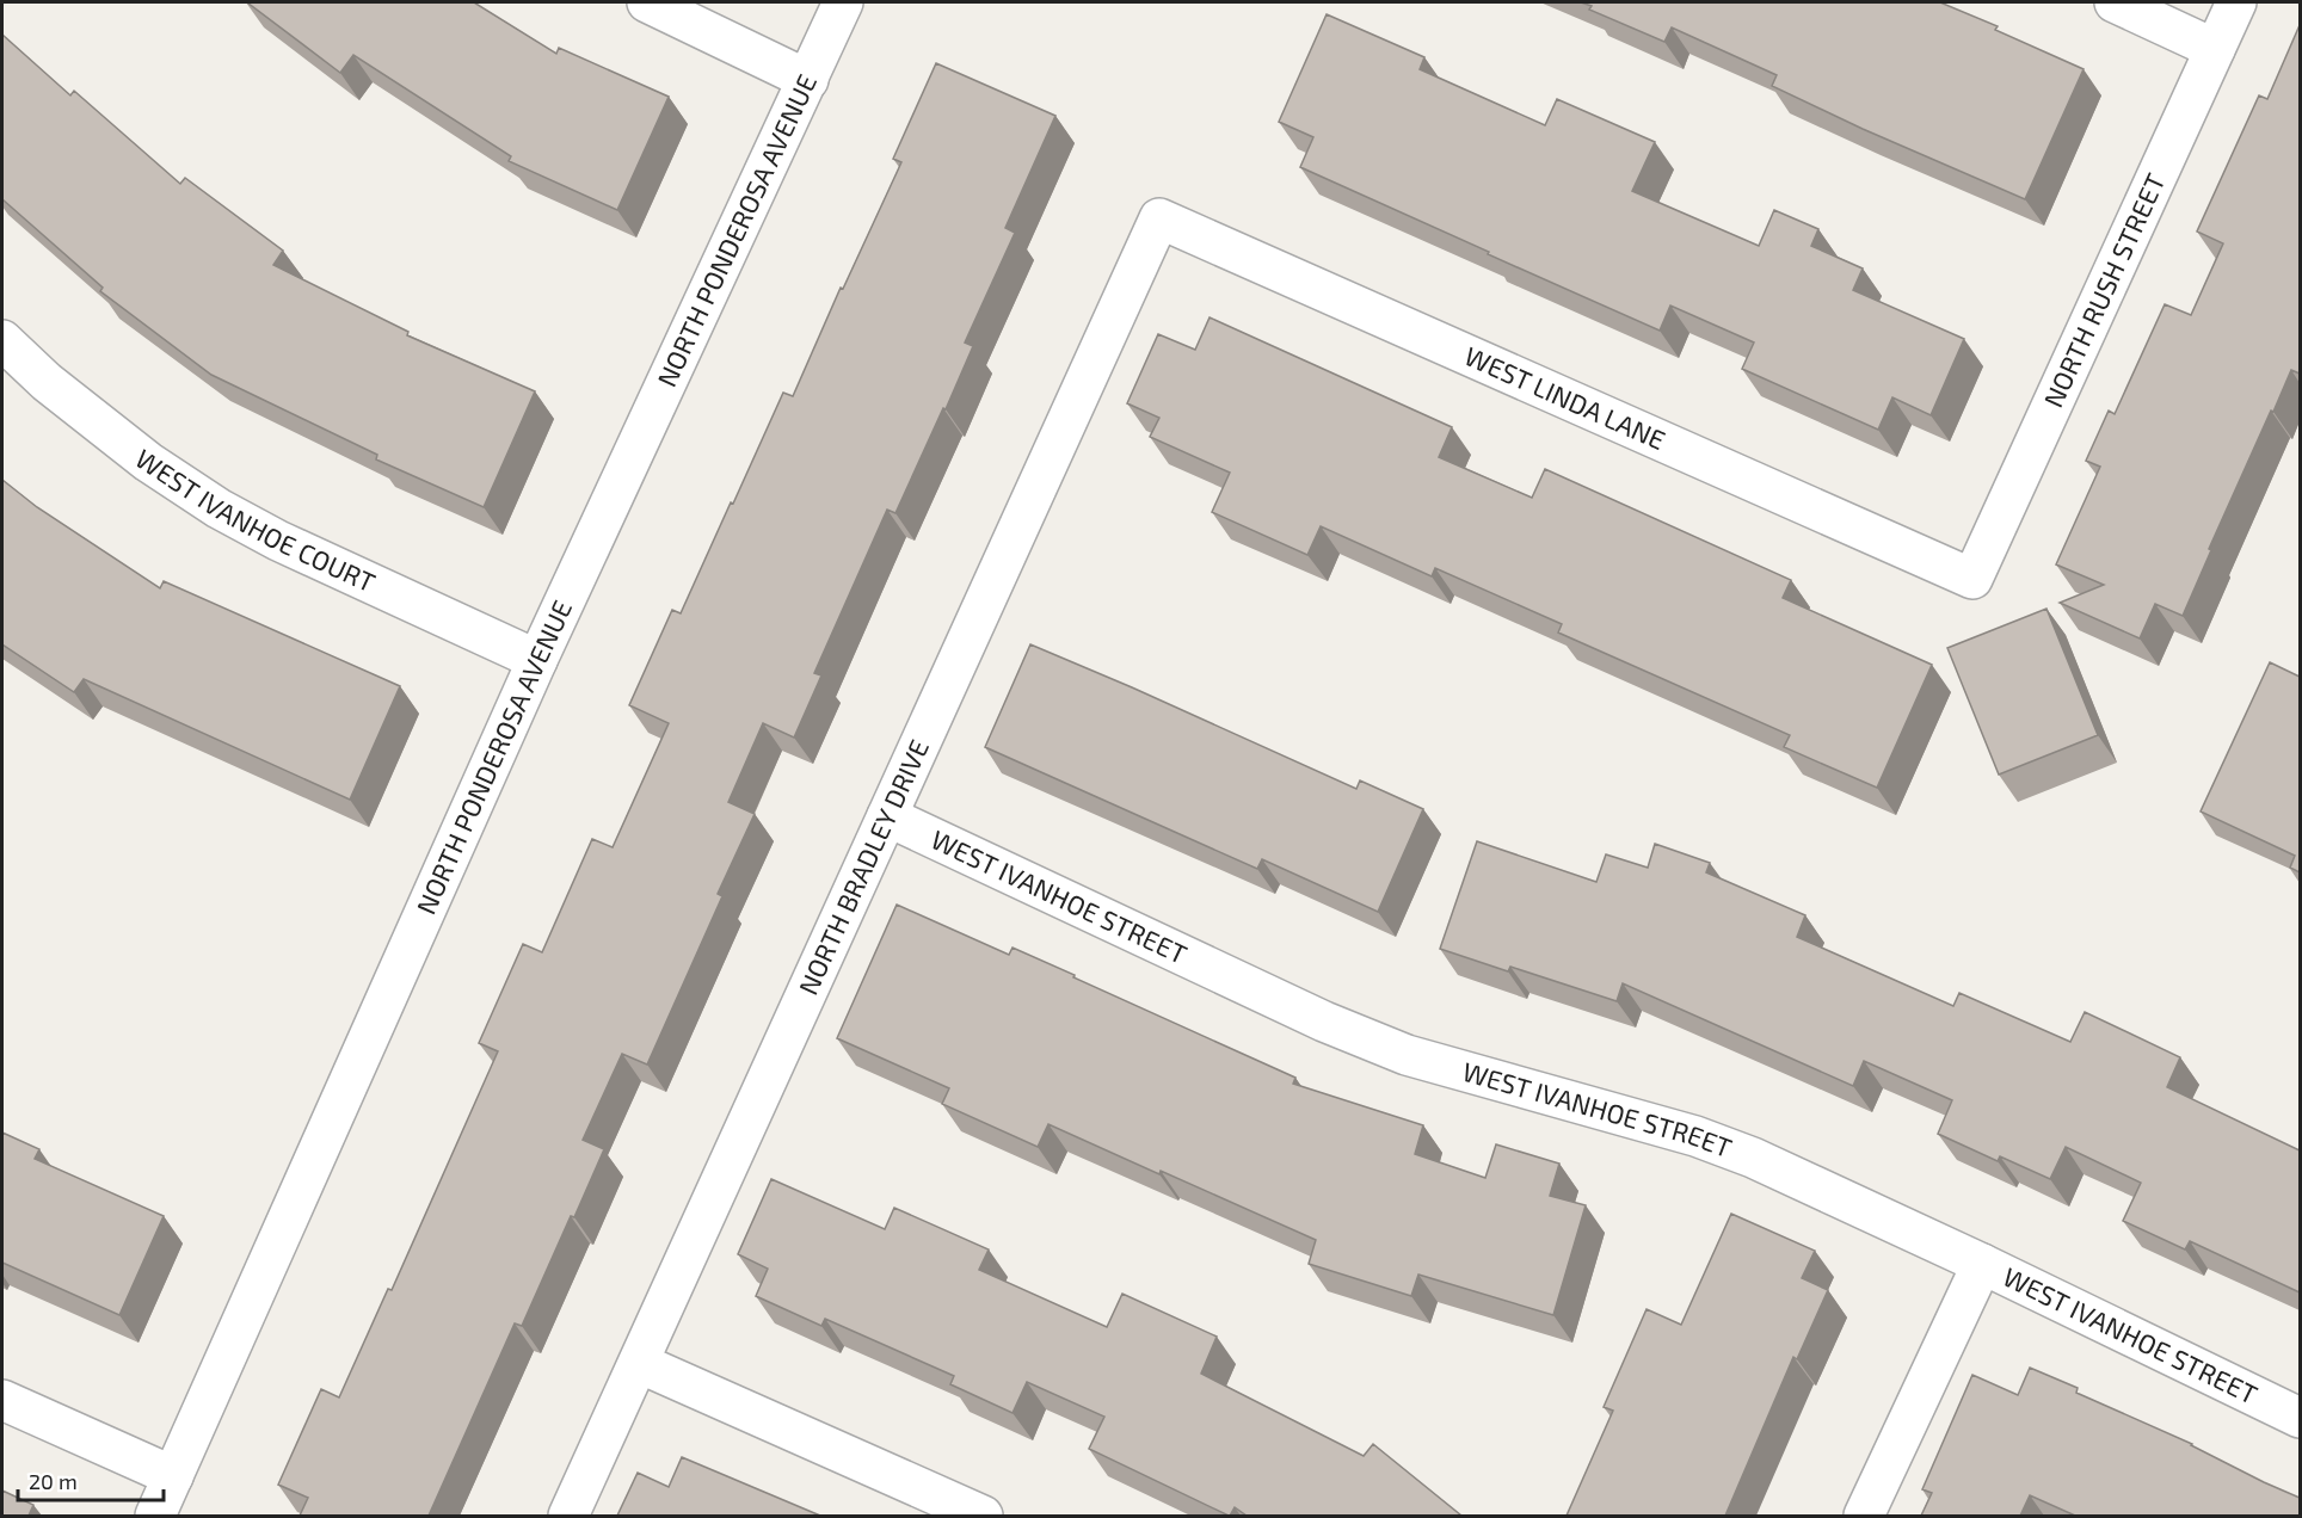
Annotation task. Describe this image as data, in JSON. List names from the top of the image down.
{
  "streets": {
    "street": [
      "NORTH PONDEROSA AVENUE",
      "NORTH RUSH STREET",
      "WEST LINDA LANE",
      "WEST IVANHOE COURT",
      "NORTH BRADLEY DRIVE",
      "WEST IVANHOE STREET"
    ]
  },
  "crossings": [
    ["NORTH PONDEROSA AVENUE", "WEST IVANHOE COURT"],
    ["NORTH RUSH STREET", "WEST LINDA LANE"],
    ["WEST LINDA LANE", "NORTH BRADLEY DRIVE"],
    ["NORTH BRADLEY DRIVE", "WEST IVANHOE STREET"]
  ],
  "scale_bar": "20 m"
}
